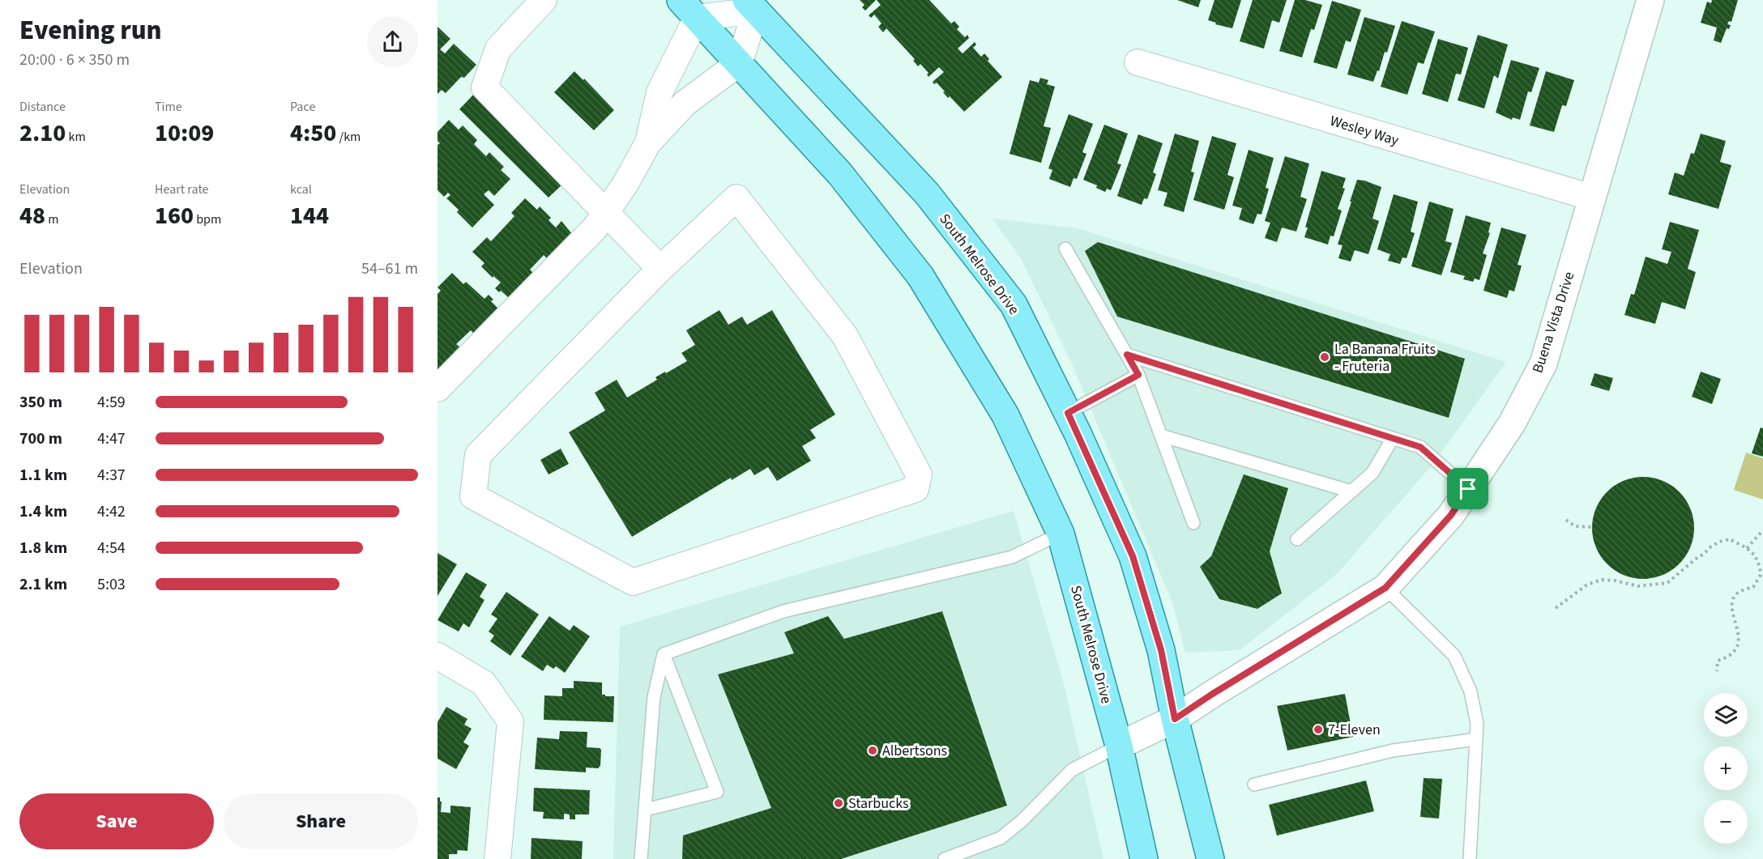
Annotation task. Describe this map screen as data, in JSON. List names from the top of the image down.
{
  "streets": {
    "main road": ["South Melrose Drive"],
    "street": ["Wesley Way", "Buena Vista Drive"]
  },
  "crossings": [
    ["Wesley Way", "Buena Vista Drive"],
    ["South Melrose Drive", "Buena Vista Drive"]
  ],
  "places": [
    "La Banana Fruits - Fruteria",
    "7-Eleven",
    "Albertsons",
    "Starbucks"
  ],
  "page": {
    "heading": ["Evening run", "20:00 · 6 × 350 m"],
    "stats": [
      ["Distance", "2.10 km"],
      ["Time", "10:09"],
      ["Pace", "4:50 /km"],
      ["Elevation", "48 m"],
      ["Heart rate", "160 bpm"],
      ["kcal", "144"]
    ],
    "chart": ["Elevation", "54–61 m"],
    "list": [
      {
        "name": "350 m",
        "note": "4:59"
      },
      {
        "name": "700 m",
        "note": "4:47"
      },
      {
        "name": "1.1 km",
        "note": "4:37"
      },
      {
        "name": "1.4 km",
        "note": "4:42"
      },
      {
        "name": "1.8 km",
        "note": "4:54"
      },
      {
        "name": "2.1 km",
        "note": "5:03"
      }
    ],
    "map_buttons": ["+", "−"],
    "buttons": ["Save", "Share"]
  }
}
